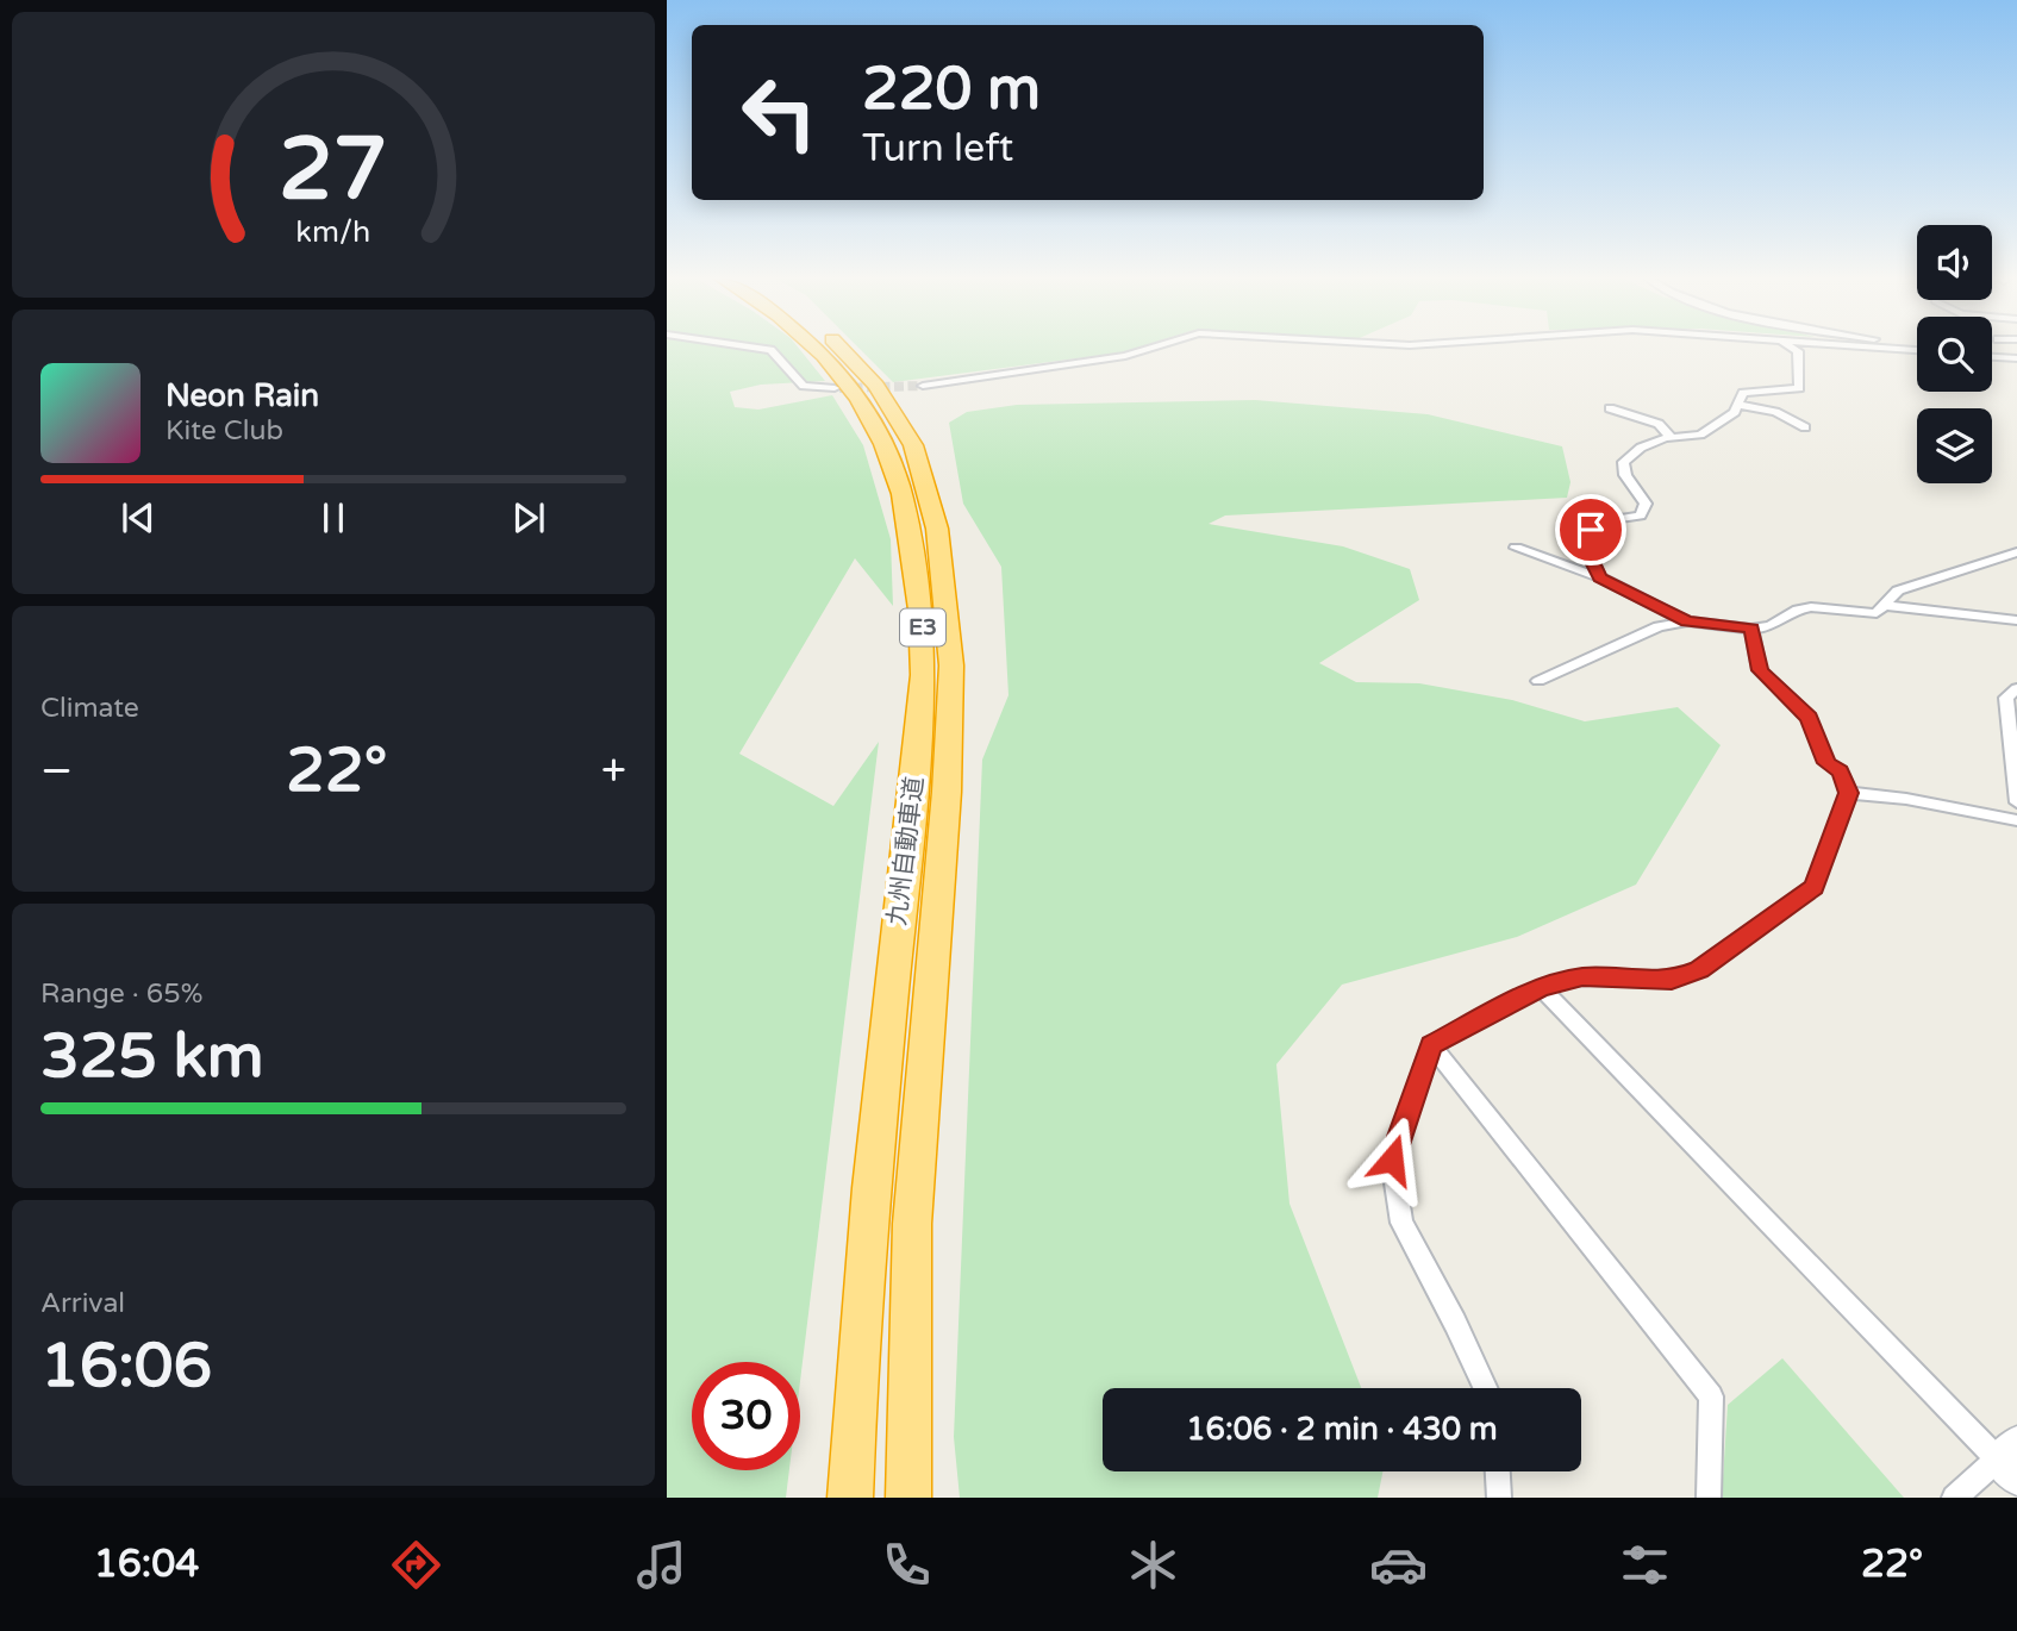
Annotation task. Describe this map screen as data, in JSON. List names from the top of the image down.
{
  "streets": {
    "highway": ["E3", "九州自動車道"]
  },
  "page": {
    "turn": ["220 m", "Turn left"],
    "song": ["Neon Rain", "Kite Club"],
    "tile": [
      "Climate",
      ["Range · 65%", "325 km"],
      ["Arrival", "16:06"]
    ],
    "heat": ["−", "22°", "+"],
    "limit": "30",
    "trip": "16:06 · 2 min · 430 m",
    "tabs": ["16:04", "22°"],
    "gauge": ["27", "km/h"]
  }
}
